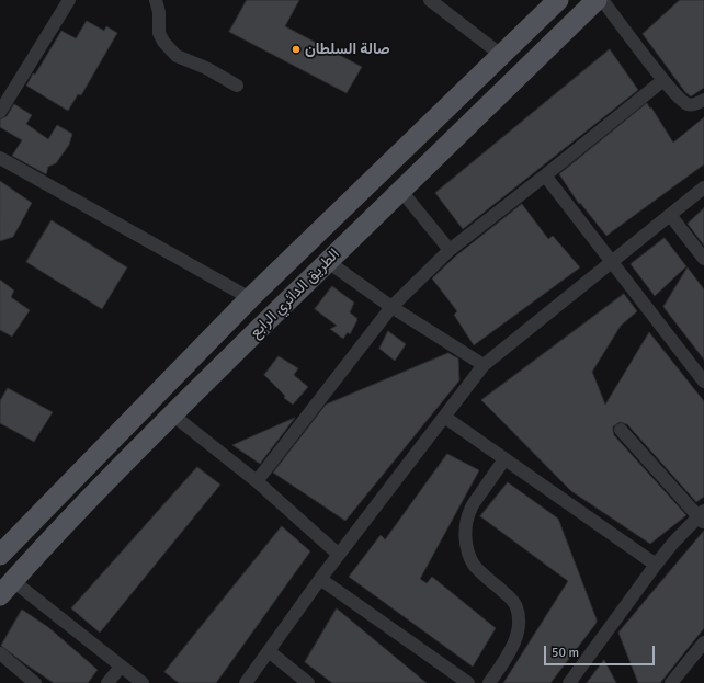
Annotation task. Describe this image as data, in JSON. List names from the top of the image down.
{
  "streets": {
    "main road": ["الطريق الدائري الرابع"]
  },
  "places": ["صالة السلطان"],
  "scale_bar": "50 m"
}
